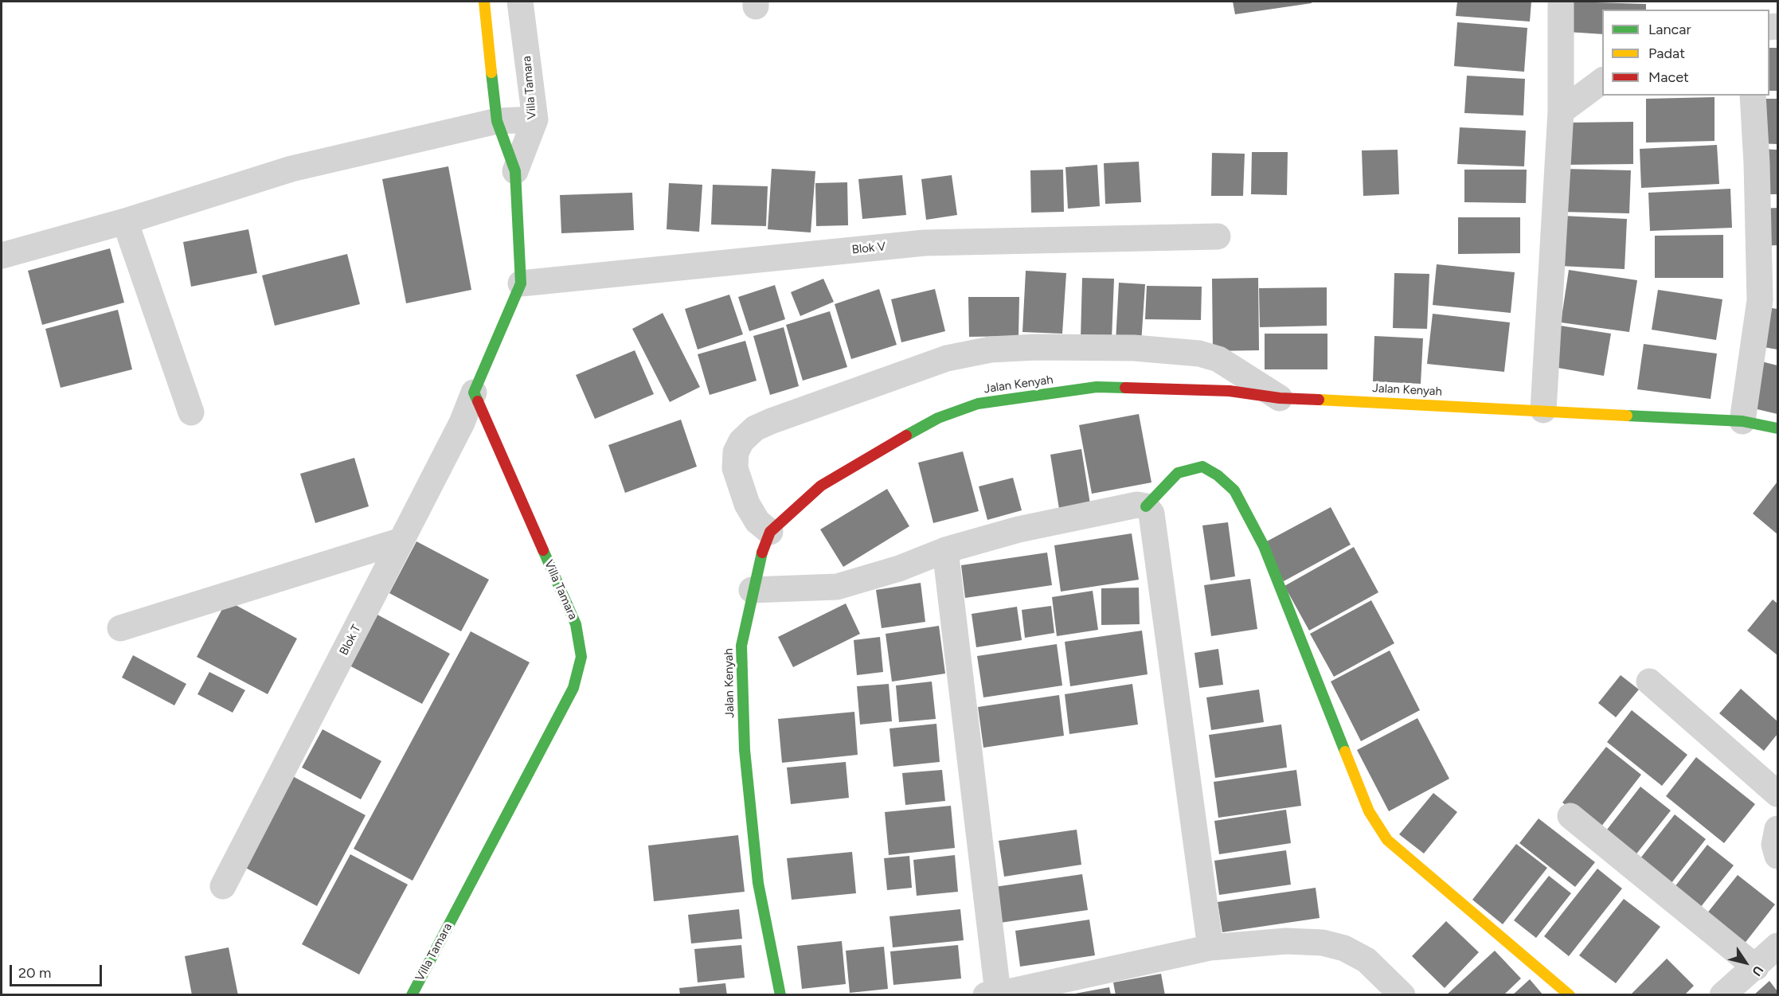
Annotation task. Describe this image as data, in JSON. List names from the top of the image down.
{
  "streets": {
    "street": [
      "Villa Tamara",
      "Blok V",
      "Jalan Kenyah",
      "Blok T"
    ]
  },
  "crossings": [
    ["Villa Tamara", "Blok T"]
  ],
  "legend": ["Lancar", "Padat", "Macet"],
  "scale_bar": "20 m",
  "north": "bottom right"
}
